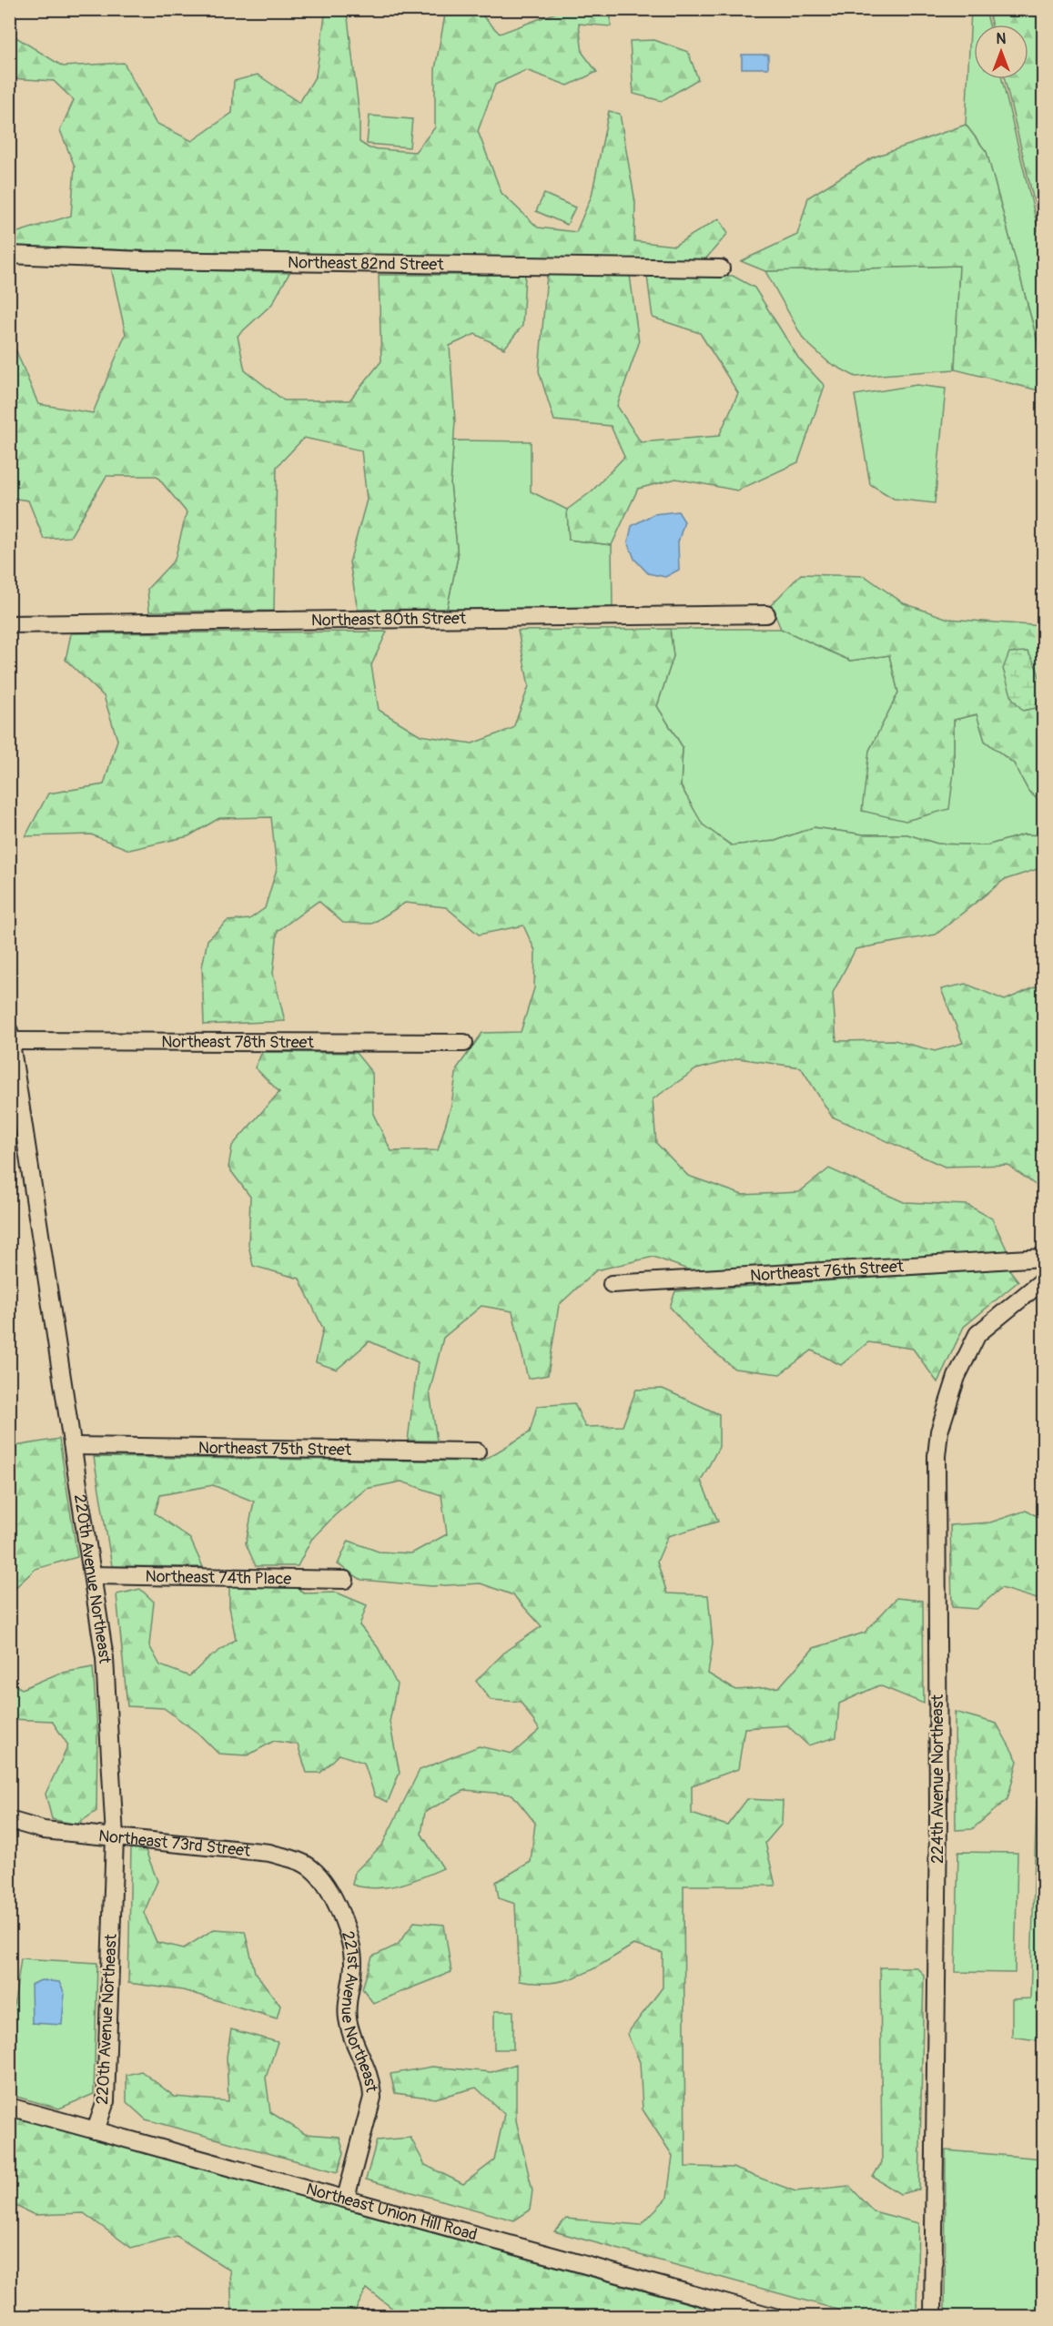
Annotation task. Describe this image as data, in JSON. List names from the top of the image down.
{
  "streets": {
    "street": [
      "Northeast 82nd Street",
      "Northeast 80th Street",
      "Northeast 78th Street",
      "Northeast 76th Street",
      "Northeast 75th Street",
      "Northeast 74th Place",
      "220th Avenue Northeast",
      "224th Avenue Northeast",
      "Northeast 73rd Street",
      "221st Avenue Northeast",
      "Northeast Union Hill Road"
    ]
  },
  "crossings": [
    ["Northeast 78th Street", "220th Avenue Northeast"],
    ["Northeast 75th Street", "220th Avenue Northeast"],
    ["Northeast 74th Place", "220th Avenue Northeast"],
    ["220th Avenue Northeast", "Northeast 73rd Street"],
    ["220th Avenue Northeast", "Northeast Union Hill Road"],
    ["Northeast 73rd Street", "221st Avenue Northeast"],
    ["221st Avenue Northeast", "Northeast Union Hill Road"]
  ],
  "north": "top"
}
